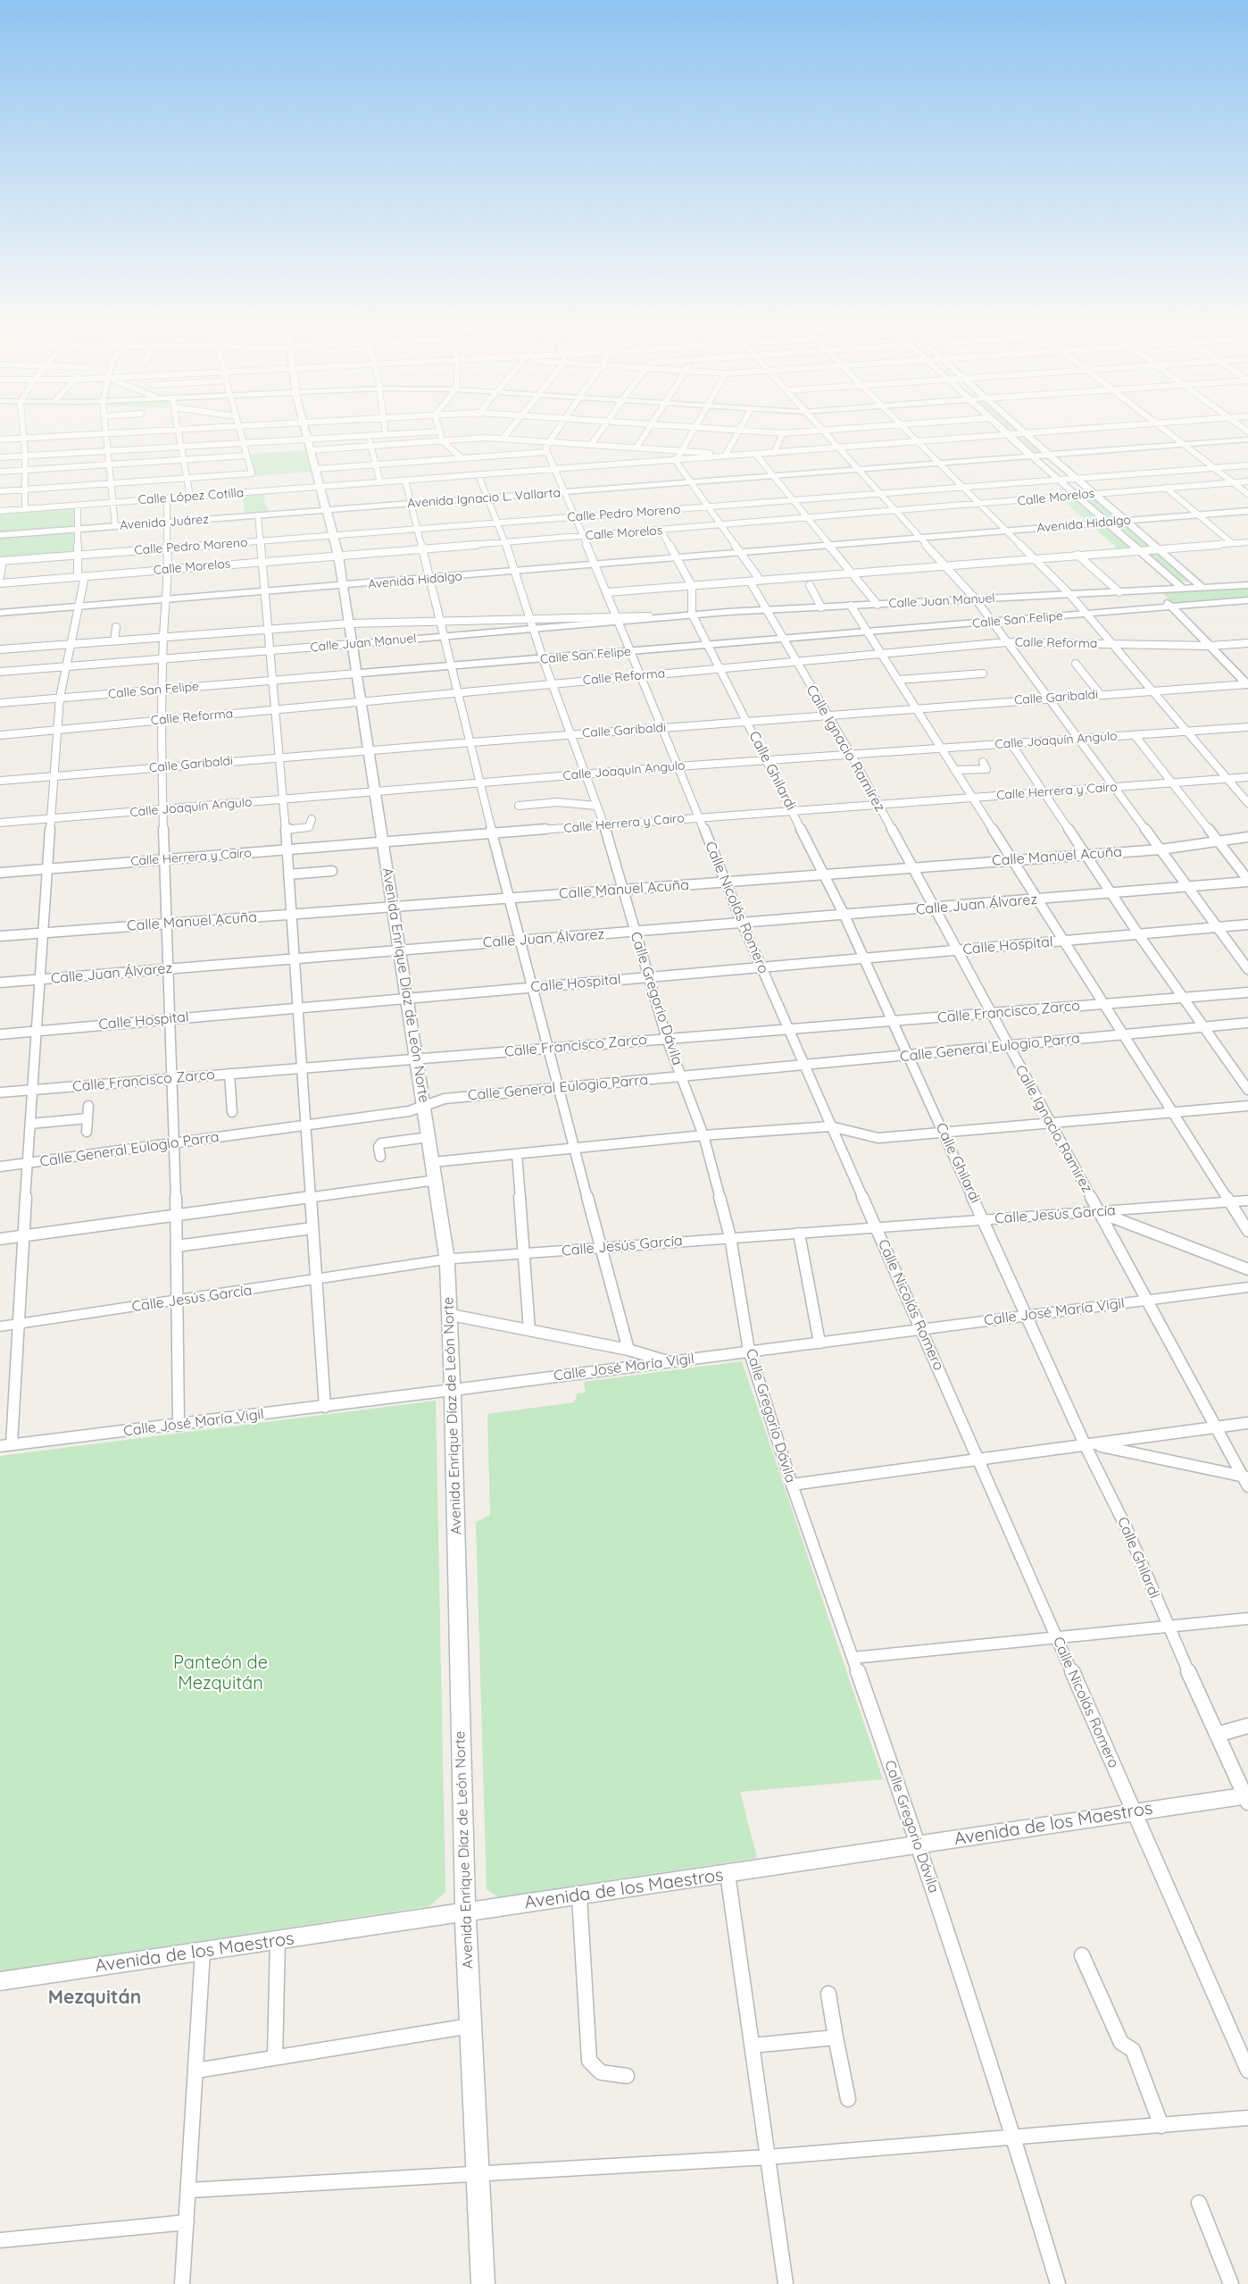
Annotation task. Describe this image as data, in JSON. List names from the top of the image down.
{
  "streets": {
    "main road": [
      "Avenida Ignacio L. Vallarta",
      "Avenida Juárez",
      "Avenida Hidalgo",
      "Calle Juan Manuel",
      "Calle San Felipe",
      "Avenida Enrique Díaz de León Norte",
      "Calle Jesús García",
      "Calle José María Vigil",
      "Avenida de los Maestros"
    ],
    "street": [
      "Calle López Cotilla",
      "Calle Morelos",
      "Calle Pedro Moreno",
      "Calle Reforma",
      "Calle Garibaldi",
      "Calle Joaquín Angulo",
      "Calle Ignacio Ramírez",
      "Calle Ghilardi",
      "Calle Herrera y Cairo",
      "Calle Manuel Acuña",
      "Calle Juan Álvarez",
      "Calle Nicolás Romero",
      "Calle Hospital",
      "Calle Gregorio Dávila",
      "Calle Francisco Zarco",
      "Calle General Eulogio Parra"
    ]
  },
  "crossings": [
    ["Calle López Cotilla", "Calle Ignacio Ramírez"],
    ["Calle López Cotilla", "Calle Nicolás Romero"],
    ["Calle López Cotilla", "Avenida Enrique Díaz de León Norte"],
    ["Calle López Cotilla", "Calle Gregorio Dávila"],
    ["Calle Morelos", "Calle Ignacio Ramírez"],
    ["Calle Morelos", "Calle Ghilardi"],
    ["Calle Morelos", "Calle Nicolás Romero"],
    ["Calle Morelos", "Avenida Enrique Díaz de León Norte"],
    ["Calle Morelos", "Calle Gregorio Dávila"],
    ["Avenida Ignacio L. Vallarta", "Avenida Juárez"],
    ["Avenida Ignacio L. Vallarta", "Calle Ignacio Ramírez"],
    ["Avenida Ignacio L. Vallarta", "Calle Nicolás Romero"],
    ["Avenida Ignacio L. Vallarta", "Avenida Enrique Díaz de León Norte"],
    ["Avenida Ignacio L. Vallarta", "Calle Gregorio Dávila"],
    ["Calle Pedro Moreno", "Calle Ignacio Ramírez"],
    ["Calle Pedro Moreno", "Calle Nicolás Romero"],
    ["Calle Pedro Moreno", "Avenida Enrique Díaz de León Norte"],
    ["Calle Pedro Moreno", "Calle Gregorio Dávila"],
    ["Avenida Juárez", "Avenida Enrique Díaz de León Norte"],
    ["Avenida Hidalgo", "Calle Ignacio Ramírez"],
    ["Avenida Hidalgo", "Calle Ghilardi"],
    ["Avenida Hidalgo", "Calle Nicolás Romero"],
    ["Avenida Hidalgo", "Avenida Enrique Díaz de León Norte"],
    ["Avenida Hidalgo", "Calle Gregorio Dávila"],
    ["Calle Juan Manuel", "Calle Ignacio Ramírez"],
    ["Calle Juan Manuel", "Calle Ghilardi"],
    ["Calle Juan Manuel", "Calle Nicolás Romero"],
    ["Calle Juan Manuel", "Avenida Enrique Díaz de León Norte"],
    ["Calle Juan Manuel", "Calle Gregorio Dávila"],
    ["Calle San Felipe", "Calle Ignacio Ramírez"],
    ["Calle San Felipe", "Calle Ghilardi"],
    ["Calle San Felipe", "Calle Nicolás Romero"],
    ["Calle San Felipe", "Avenida Enrique Díaz de León Norte"],
    ["Calle San Felipe", "Calle Gregorio Dávila"],
    ["Calle Reforma", "Calle Ignacio Ramírez"],
    ["Calle Reforma", "Calle Ghilardi"],
    ["Calle Reforma", "Calle Nicolás Romero"],
    ["Calle Reforma", "Avenida Enrique Díaz de León Norte"],
    ["Calle Reforma", "Calle Gregorio Dávila"],
    ["Calle Garibaldi", "Calle Ignacio Ramírez"],
    ["Calle Garibaldi", "Calle Ghilardi"],
    ["Calle Garibaldi", "Calle Nicolás Romero"],
    ["Calle Garibaldi", "Avenida Enrique Díaz de León Norte"],
    ["Calle Garibaldi", "Calle Gregorio Dávila"],
    ["Calle Joaquín Angulo", "Calle Ignacio Ramírez"],
    ["Calle Joaquín Angulo", "Calle Ghilardi"],
    ["Calle Joaquín Angulo", "Calle Nicolás Romero"],
    ["Calle Joaquín Angulo", "Avenida Enrique Díaz de León Norte"],
    ["Calle Joaquín Angulo", "Calle Gregorio Dávila"],
    ["Calle Ignacio Ramírez", "Calle Herrera y Cairo"],
    ["Calle Ignacio Ramírez", "Calle Manuel Acuña"],
    ["Calle Ignacio Ramírez", "Calle Juan Álvarez"],
    ["Calle Ignacio Ramírez", "Calle Hospital"],
    ["Calle Ignacio Ramírez", "Calle Francisco Zarco"],
    ["Calle Ignacio Ramírez", "Calle General Eulogio Parra"],
    ["Calle Ignacio Ramírez", "Calle Jesús García"],
    ["Calle Ignacio Ramírez", "Calle José María Vigil"],
    ["Calle Ghilardi", "Calle Herrera y Cairo"],
    ["Calle Ghilardi", "Calle Manuel Acuña"],
    ["Calle Ghilardi", "Calle Juan Álvarez"],
    ["Calle Ghilardi", "Calle Hospital"],
    ["Calle Ghilardi", "Calle Francisco Zarco"],
    ["Calle Ghilardi", "Calle General Eulogio Parra"],
    ["Calle Ghilardi", "Calle Jesús García"],
    ["Calle Ghilardi", "Calle José María Vigil"],
    ["Calle Ghilardi", "Avenida de los Maestros"],
    ["Calle Herrera y Cairo", "Calle Nicolás Romero"],
    ["Calle Herrera y Cairo", "Avenida Enrique Díaz de León Norte"],
    ["Calle Herrera y Cairo", "Calle Gregorio Dávila"],
    ["Calle Manuel Acuña", "Calle Nicolás Romero"],
    ["Calle Manuel Acuña", "Avenida Enrique Díaz de León Norte"],
    ["Calle Manuel Acuña", "Calle Gregorio Dávila"],
    ["Calle Juan Álvarez", "Calle Nicolás Romero"],
    ["Calle Juan Álvarez", "Avenida Enrique Díaz de León Norte"],
    ["Calle Juan Álvarez", "Calle Gregorio Dávila"],
    ["Calle Nicolás Romero", "Calle Hospital"],
    ["Calle Nicolás Romero", "Calle Francisco Zarco"],
    ["Calle Nicolás Romero", "Calle General Eulogio Parra"],
    ["Calle Nicolás Romero", "Calle Jesús García"],
    ["Calle Nicolás Romero", "Calle José María Vigil"],
    ["Calle Nicolás Romero", "Avenida de los Maestros"],
    ["Calle Hospital", "Avenida Enrique Díaz de León Norte"],
    ["Calle Hospital", "Calle Gregorio Dávila"],
    ["Avenida Enrique Díaz de León Norte", "Calle Francisco Zarco"],
    ["Avenida Enrique Díaz de León Norte", "Calle General Eulogio Parra"],
    ["Avenida Enrique Díaz de León Norte", "Calle Jesús García"],
    ["Avenida Enrique Díaz de León Norte", "Calle José María Vigil"],
    ["Avenida Enrique Díaz de León Norte", "Avenida de los Maestros"],
    ["Calle Gregorio Dávila", "Calle Francisco Zarco"],
    ["Calle Gregorio Dávila", "Calle General Eulogio Parra"],
    ["Calle Gregorio Dávila", "Calle Jesús García"],
    ["Calle Gregorio Dávila", "Calle José María Vigil"],
    ["Calle Gregorio Dávila", "Avenida de los Maestros"]
  ],
  "districts": ["Mezquitán"],
  "parks": ["Panteón de Mezquitán"]
}
